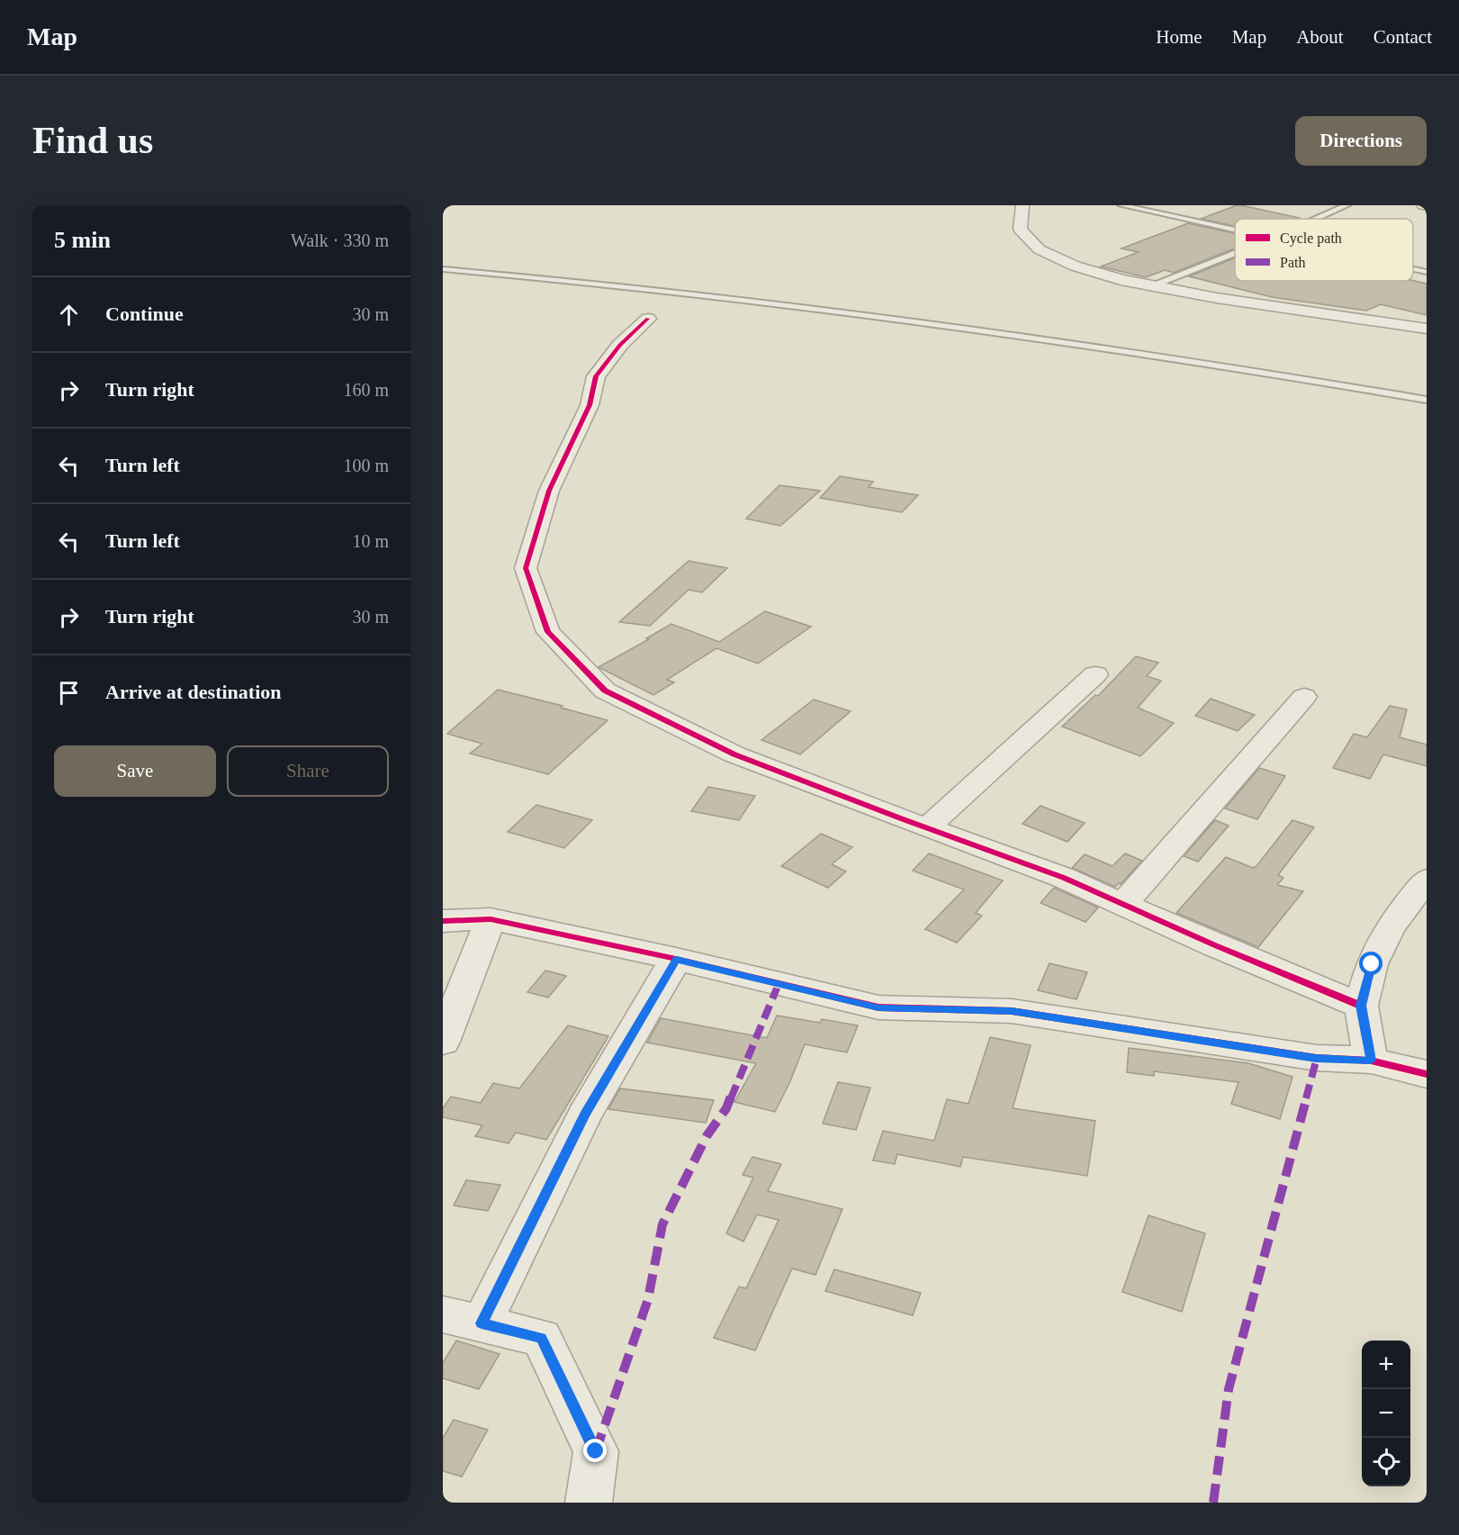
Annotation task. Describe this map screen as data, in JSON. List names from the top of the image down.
{
  "legend": ["Cycle path", "Path"],
  "page": {
    "header": "Map",
    "nav": [
      "Home",
      "Map",
      "About",
      "Contact"
    ],
    "buttons": [
      "Directions",
      ["Save", "Share"]
    ],
    "title": "Find us",
    "heading": ["5 min", "Walk · 330 m"],
    "list": [
      ["Continue", "30 m"],
      ["Turn right", "160 m"],
      ["Turn left", "100 m"],
      ["Turn left", "10 m"],
      ["Turn right", "30 m"],
      "Arrive at destination"
    ],
    "map_buttons": ["+", "−"]
  }
}
